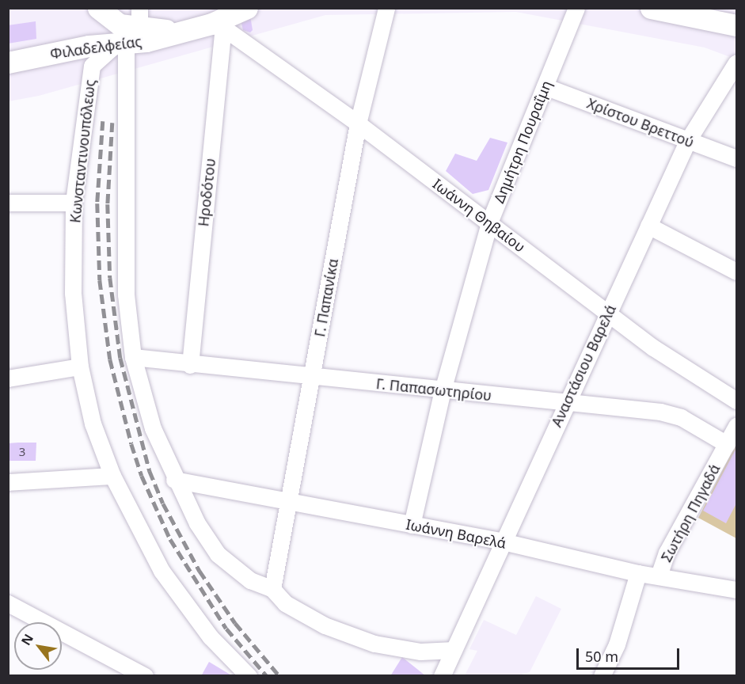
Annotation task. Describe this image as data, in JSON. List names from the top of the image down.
{
  "streets": {
    "main road": ["Φιλαδελφείας"],
    "street": [
      "Χρίστου Βρεττού",
      "Δημήτρη Πουραΐμη",
      "Κωνσταντινουπόλεως",
      "Ηροδότου",
      "Ιωάννη Θηβαίου",
      "Γ. Παπανίκα",
      "Αναστάσιου Βαρελά",
      "Γ. Παπασωτηρίου",
      "Σωτήρη Πηγαδά",
      "Ιωάννη Βαρελά"
    ]
  },
  "crossings": [
    ["Φιλαδελφείας", "Κωνσταντινουπόλεως"],
    ["Φιλαδελφείας", "Ηροδότου"],
    ["Φιλαδελφείας", "Ιωάννη Θηβαίου"],
    ["Χρίστου Βρεττού", "Δημήτρη Πουραΐμη"],
    ["Χρίστου Βρεττού", "Αναστάσιου Βαρελά"],
    ["Δημήτρη Πουραΐμη", "Ιωάννη Θηβαίου"],
    ["Δημήτρη Πουραΐμη", "Γ. Παπασωτηρίου"],
    ["Δημήτρη Πουραΐμη", "Ιωάννη Βαρελά"],
    ["Ηροδότου", "Ιωάννη Θηβαίου"],
    ["Ηροδότου", "Γ. Παπασωτηρίου"],
    ["Ιωάννη Θηβαίου", "Γ. Παπανίκα"],
    ["Ιωάννη Θηβαίου", "Αναστάσιου Βαρελά"],
    ["Γ. Παπανίκα", "Γ. Παπασωτηρίου"],
    ["Γ. Παπανίκα", "Ιωάννη Βαρελά"],
    ["Αναστάσιου Βαρελά", "Γ. Παπασωτηρίου"],
    ["Αναστάσιου Βαρελά", "Ιωάννη Βαρελά"],
    ["Γ. Παπασωτηρίου", "Σωτήρη Πηγαδά"],
    ["Σωτήρη Πηγαδά", "Ιωάννη Βαρελά"]
  ],
  "house_numbers": ["3"],
  "scale_bar": "50 m",
  "north": "top left"
}
